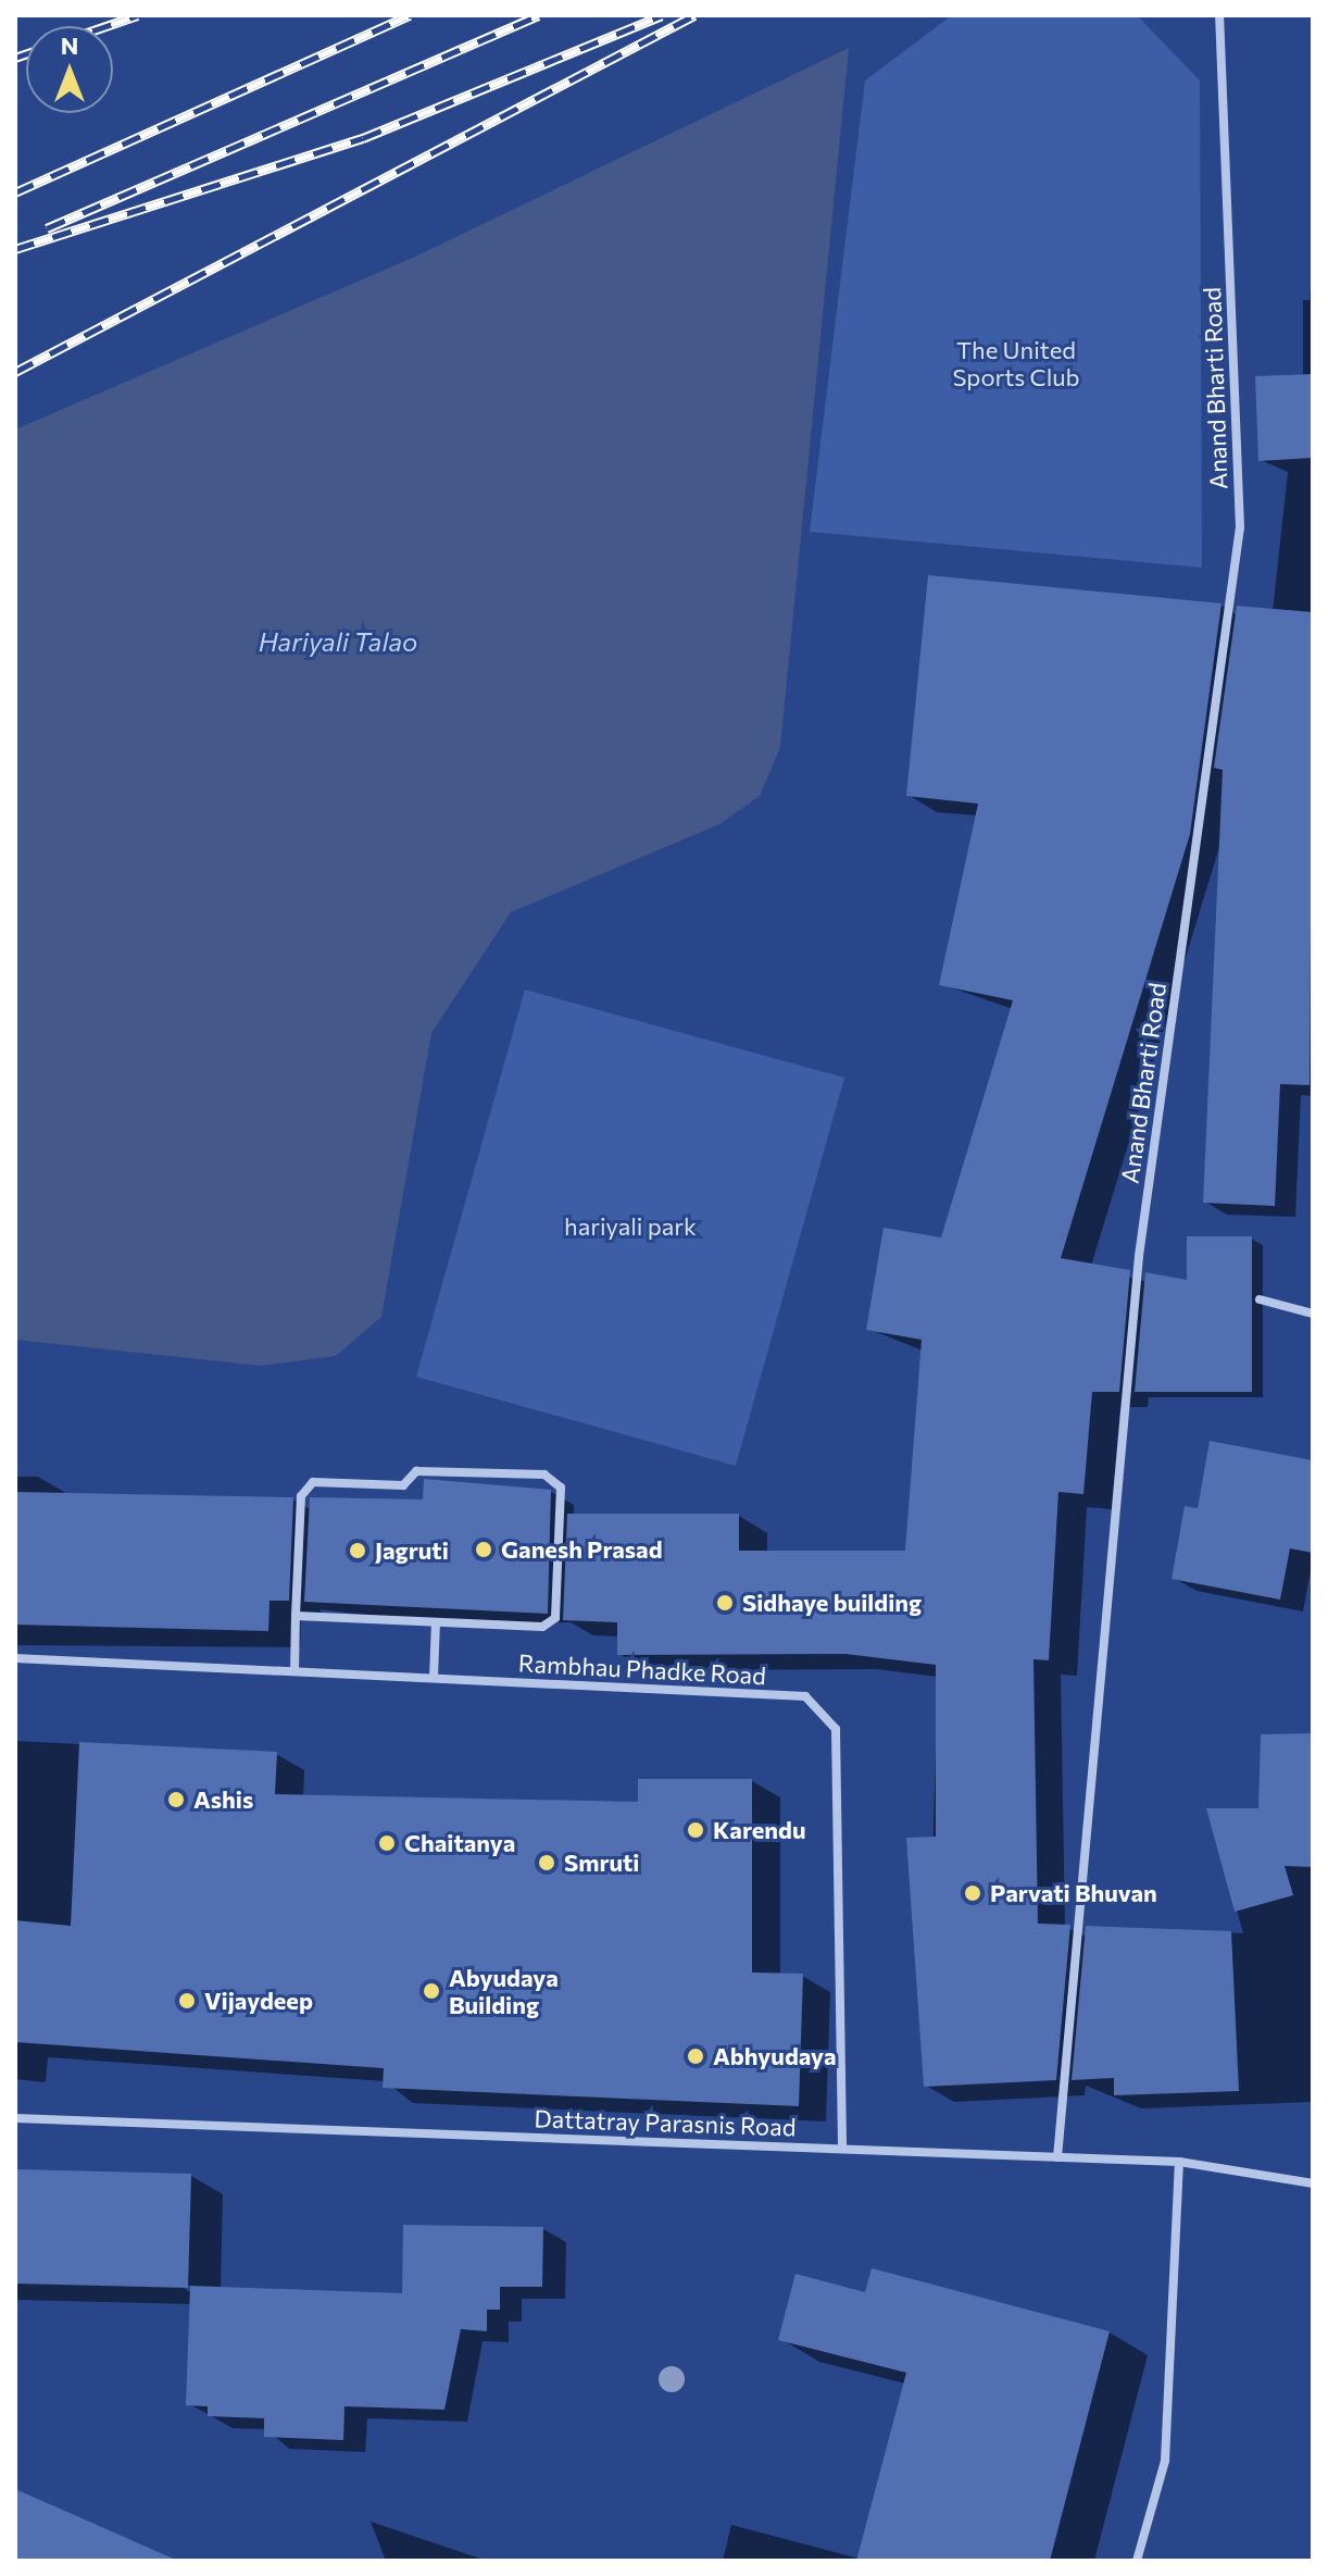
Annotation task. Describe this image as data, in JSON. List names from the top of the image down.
{
  "streets": {
    "street": ["Anand Bharti Road", "Rambhau Phadke Road", "Dattatray Parasnis Road"]
  },
  "crossings": [
    ["Anand Bharti Road", "Dattatray Parasnis Road"],
    ["Rambhau Phadke Road", "Dattatray Parasnis Road"]
  ],
  "water": ["Hariyali Talao"],
  "parks": ["The United Sports Club", "hariyali park"],
  "places": [
    "Ganesh Prasad",
    "Jagruti",
    "Sidhaye building",
    "Ashis",
    "Karendu",
    "Chaitanya",
    "Smruti",
    "Parvati Bhuvan",
    "Abyudaya Building",
    "Vijaydeep",
    "Abhyudaya"
  ],
  "north": "top"
}
